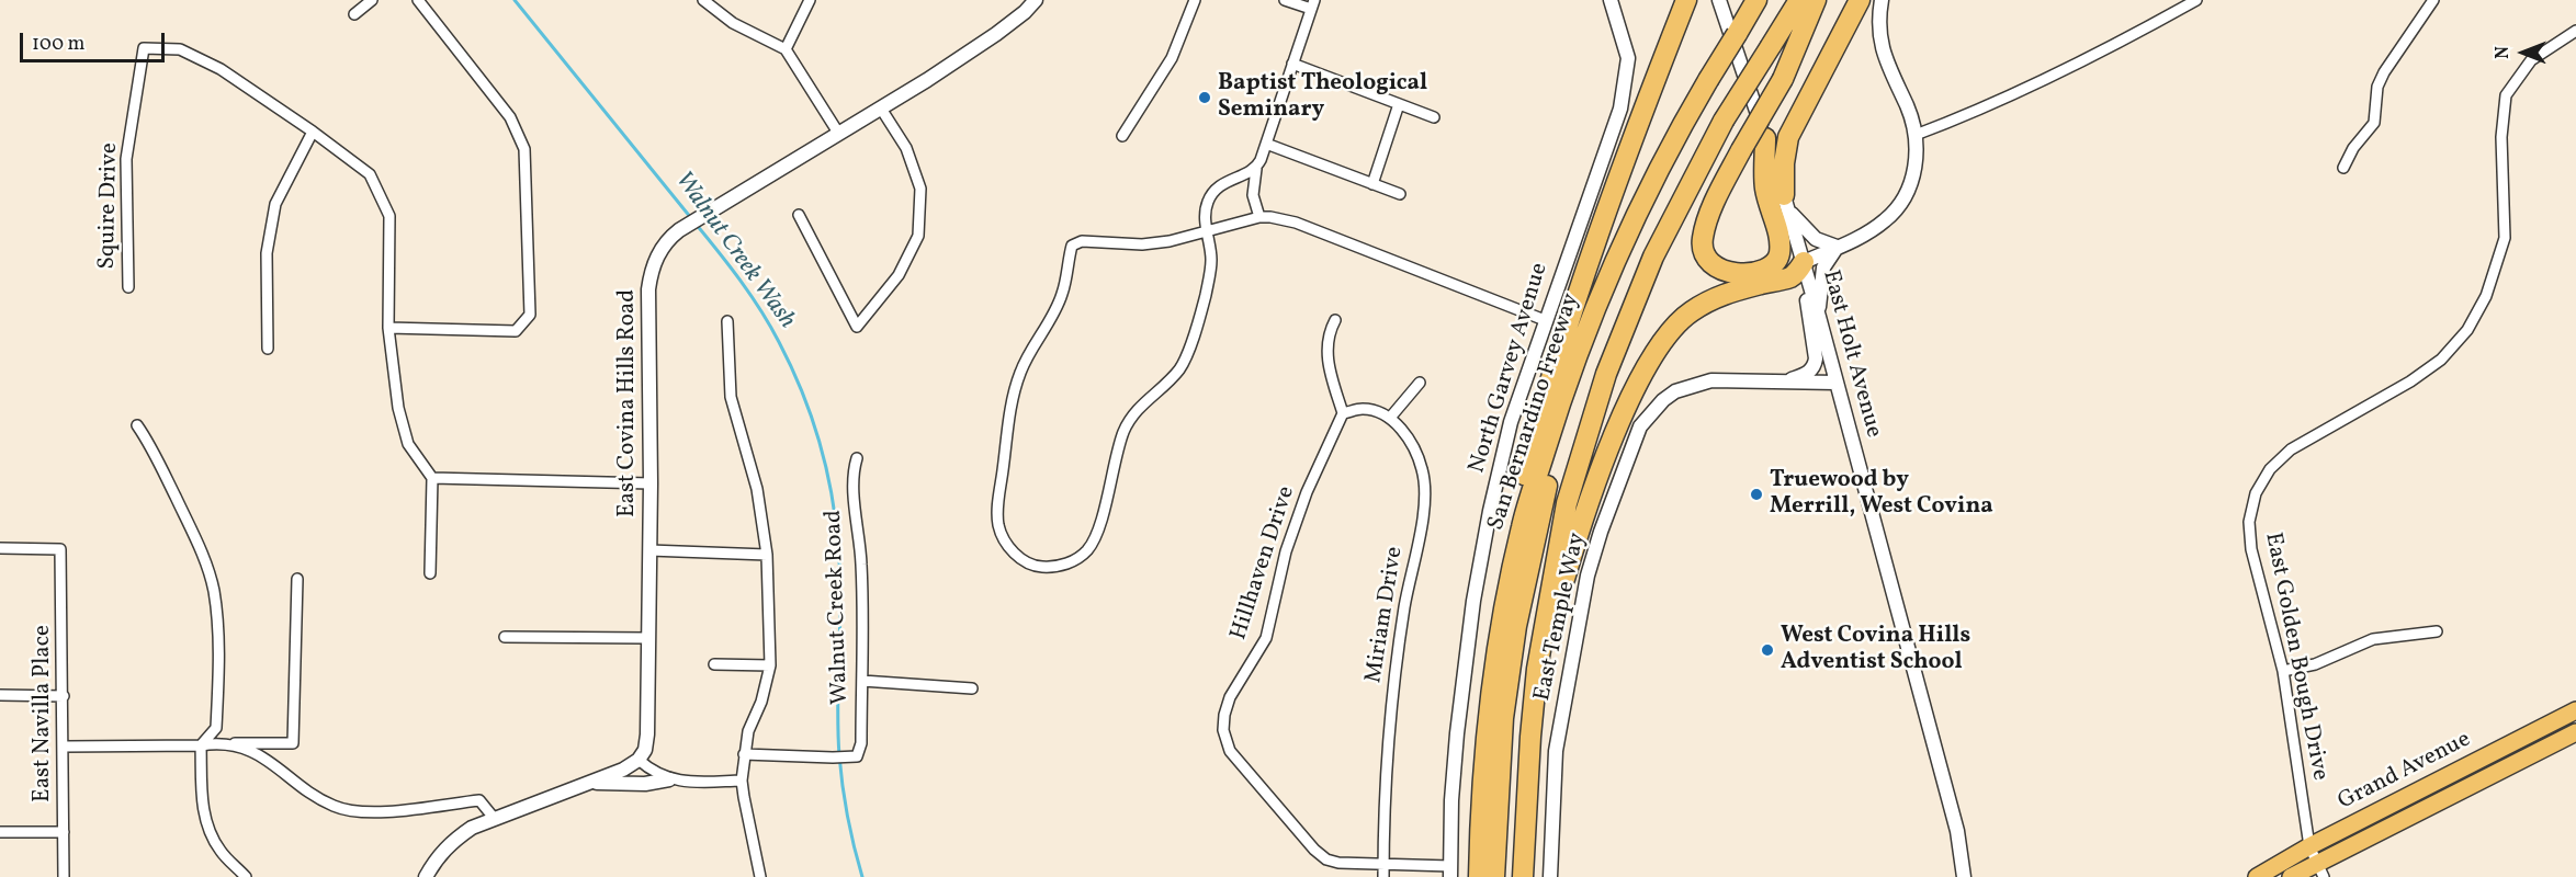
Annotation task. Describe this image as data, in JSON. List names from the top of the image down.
{
  "streets": {
    "highway": ["San Bernardino Freeway"],
    "main road": ["Grand Avenue"],
    "street": [
      "Squire Drive",
      "East Holt Avenue",
      "North Garvey Avenue",
      "East Covina Hills Road",
      "Hillhaven Drive",
      "Walnut Creek Road",
      "Miriam Drive",
      "East Temple Way",
      "East Golden Bough Drive",
      "East Navilla Place"
    ]
  },
  "crossings": [
    ["East Holt Avenue", "East Temple Way"],
    ["North Garvey Avenue", "Hillhaven Drive"],
    ["Hillhaven Drive", "Miriam Drive"],
    ["East Golden Bough Drive", "Grand Avenue"]
  ],
  "water": ["Walnut Creek Wash"],
  "places": ["Baptist Theological Seminary", "Truewood by Merrill, West Covina", "West Covina Hills Adventist School"],
  "scale_bar": "100 m",
  "north": "left"
}
